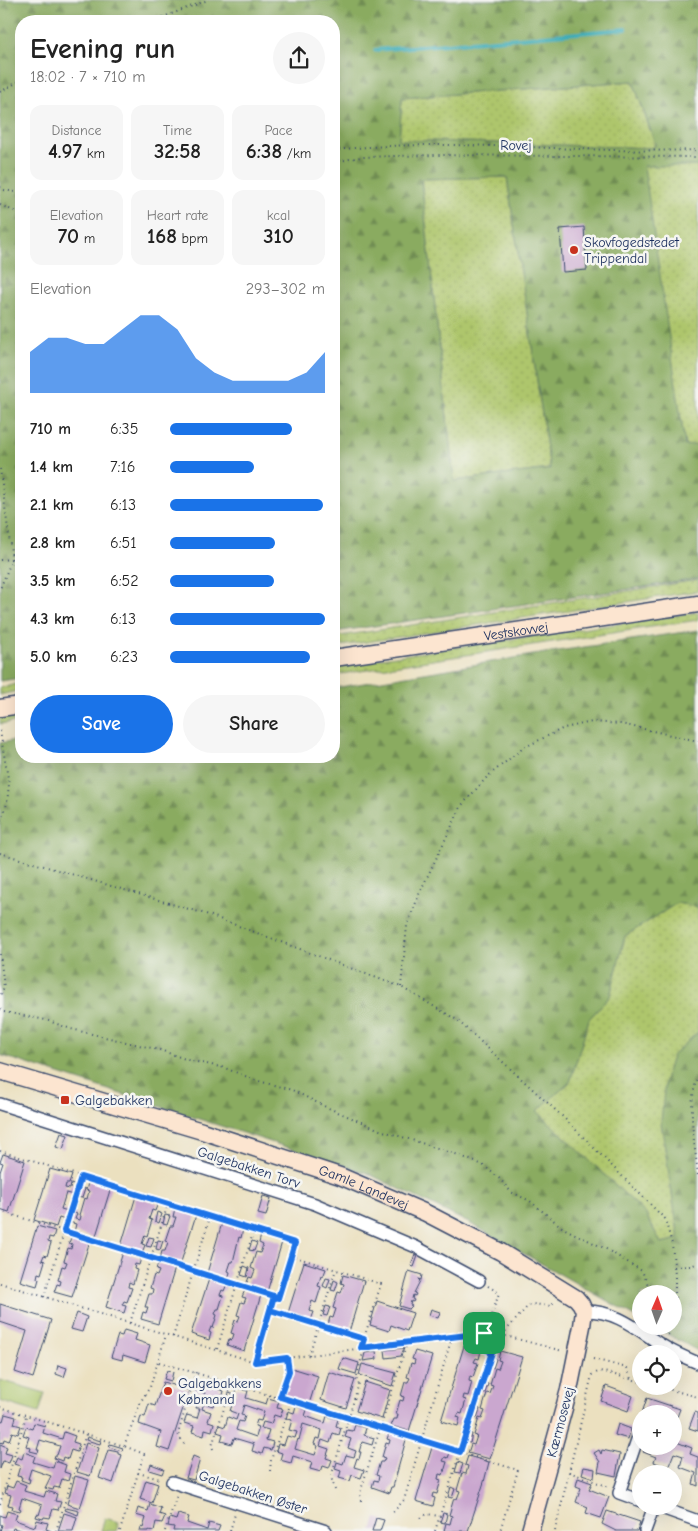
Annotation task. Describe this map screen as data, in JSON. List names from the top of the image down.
{
  "streets": {
    "street": [
      "Vestskovvej",
      "Galgebakken Torv",
      "Gamle Landevej",
      "Kærmosevej",
      "Galgebakken Øster"
    ],
    "path": ["Rovej"]
  },
  "crossings": [
    ["Gamle Landevej", "Kærmosevej"]
  ],
  "places": {
    "other": ["Skovfogedstedet Trippendal", "Galgebakkens Købmand"],
    "transit": ["Galgebakken"]
  },
  "north": "top",
  "page": {
    "heading": ["Evening run", "18:02 · 7 × 710 m"],
    "stats": [
      ["Distance", "4.97 km"],
      ["Time", "32:58"],
      ["Pace", "6:38 /km"],
      ["Elevation", "70 m"],
      ["Heart rate", "168 bpm"],
      ["kcal", "310"]
    ],
    "chart": ["Elevation", "293–302 m"],
    "list": [
      {
        "name": "710 m",
        "note": "6:35"
      },
      {
        "name": "1.4 km",
        "note": "7:16"
      },
      {
        "name": "2.1 km",
        "note": "6:13"
      },
      {
        "name": "2.8 km",
        "note": "6:51"
      },
      {
        "name": "3.5 km",
        "note": "6:52"
      },
      {
        "name": "4.3 km",
        "note": "6:13"
      },
      {
        "name": "5.0 km",
        "note": "6:23"
      }
    ],
    "buttons": ["Save", "Share"],
    "map_buttons": ["+", "−"]
  }
}
